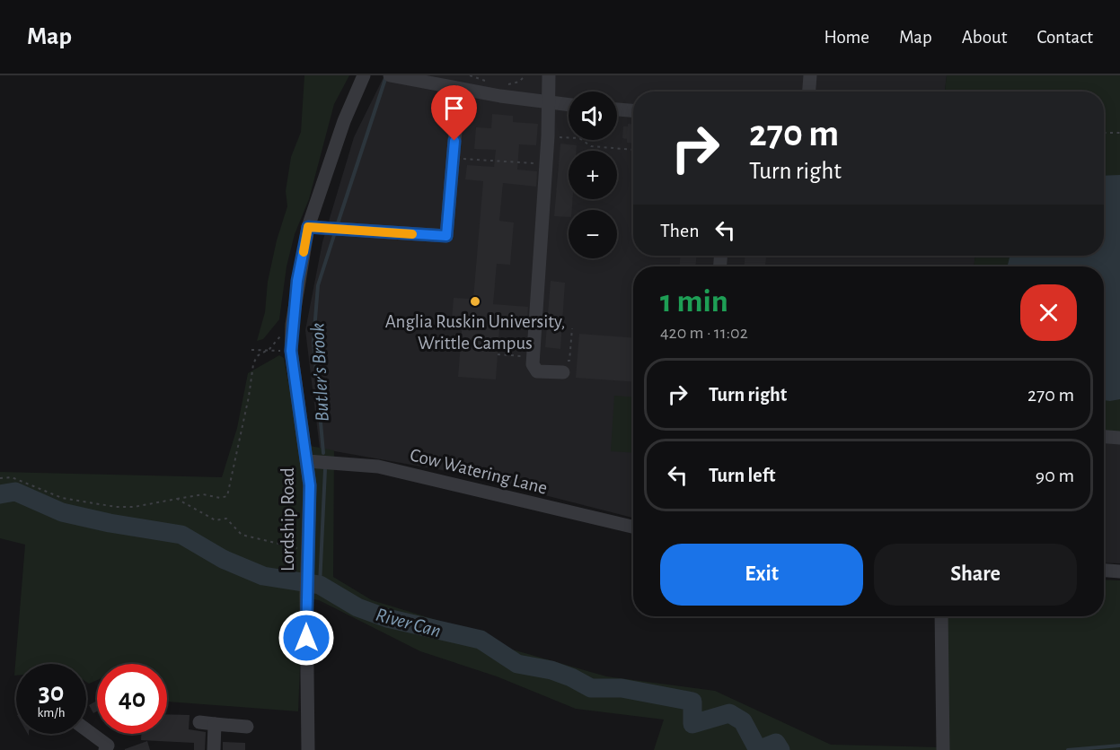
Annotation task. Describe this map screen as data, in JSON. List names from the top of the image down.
{
  "streets": {
    "street": ["Cow Watering Lane", "Lordship Road"]
  },
  "crossings": [
    ["Cow Watering Lane", "Lordship Road"]
  ],
  "water": ["Butler's Brook", "River Can"],
  "places": ["Anglia Ruskin University, Writtle Campus"],
  "page": {
    "header": "Map",
    "nav": [
      "Home",
      "Map",
      "About",
      "Contact"
    ],
    "map_buttons": ["+", "−"],
    "turn": ["270 m", "Turn right"],
    "then": "Then",
    "heading": ["1 min", "420 m · 11:02"],
    "list": [
      {
        "name": "Turn right",
        "value": "270 m"
      },
      {
        "name": "Turn left",
        "value": "90 m"
      }
    ],
    "buttons": ["Exit", "Share"],
    "speed": "30 km/h",
    "limit": "40"
  }
}
